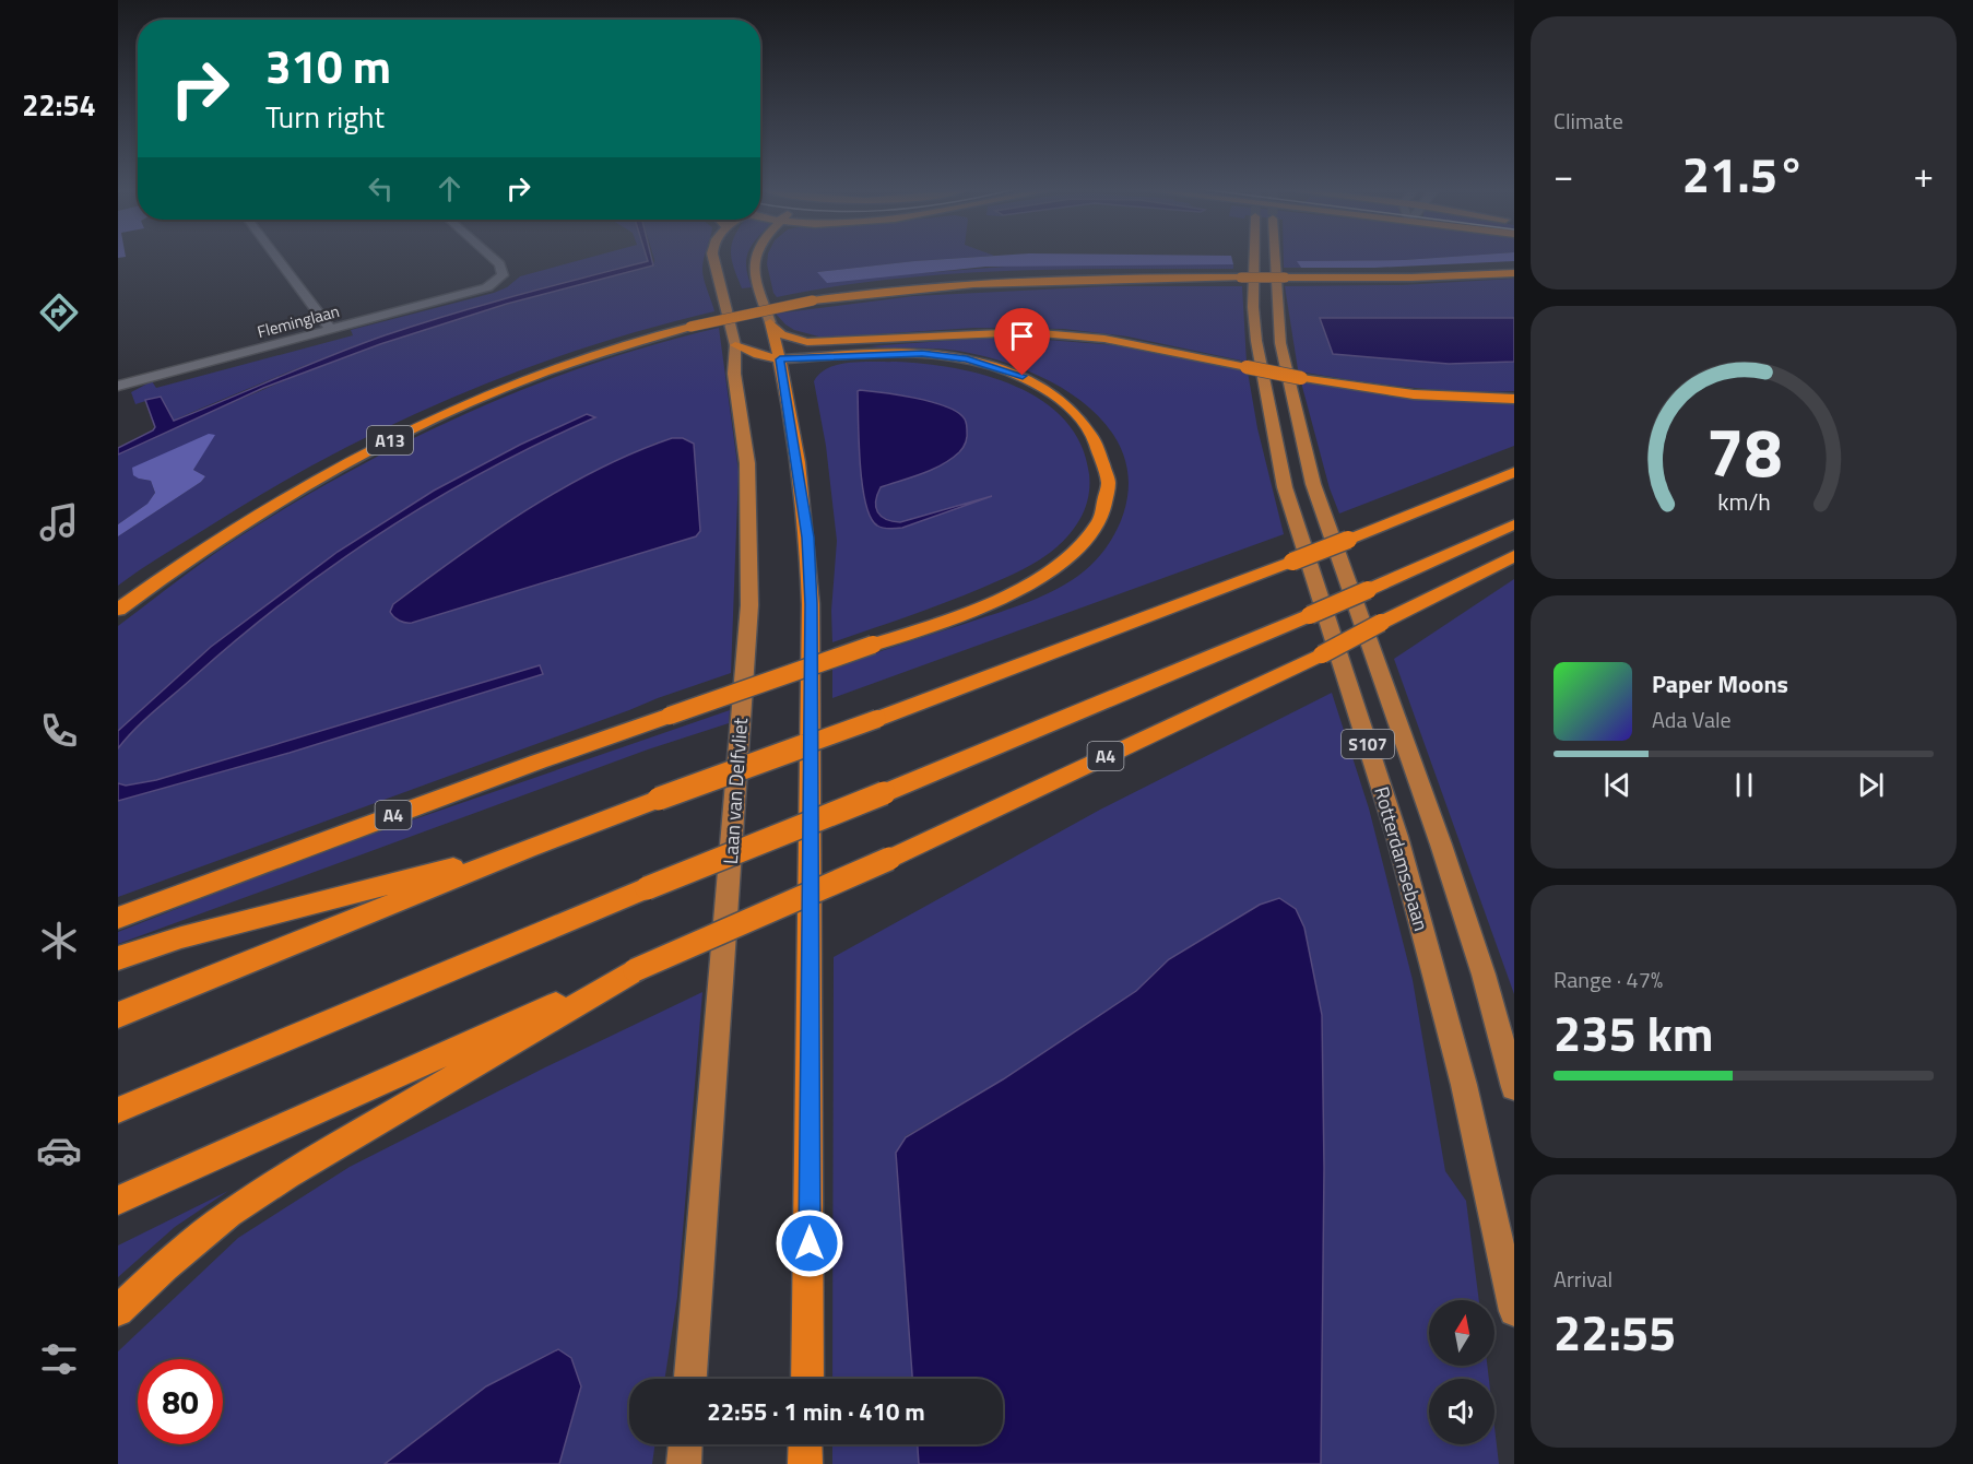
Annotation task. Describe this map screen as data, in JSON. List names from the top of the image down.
{
  "streets": {
    "highway": ["A13", "A4"],
    "main road": ["S107", "Laan van Delfvliet", "Rotterdamsebaan"],
    "street": ["Fleminglaan"]
  },
  "north": "top",
  "page": {
    "tabs": "22:54",
    "tile": [
      "Climate",
      ["Range · 47%", "235 km"],
      ["Arrival", "22:55"]
    ],
    "turn": ["310 m", "Turn right"],
    "heat": ["−", "21.5°", "+"],
    "song": ["Paper Moons", "Ada Vale"],
    "limit": "80",
    "trip": "22:55 · 1 min · 410 m",
    "gauge": ["78", "km/h"]
  }
}
